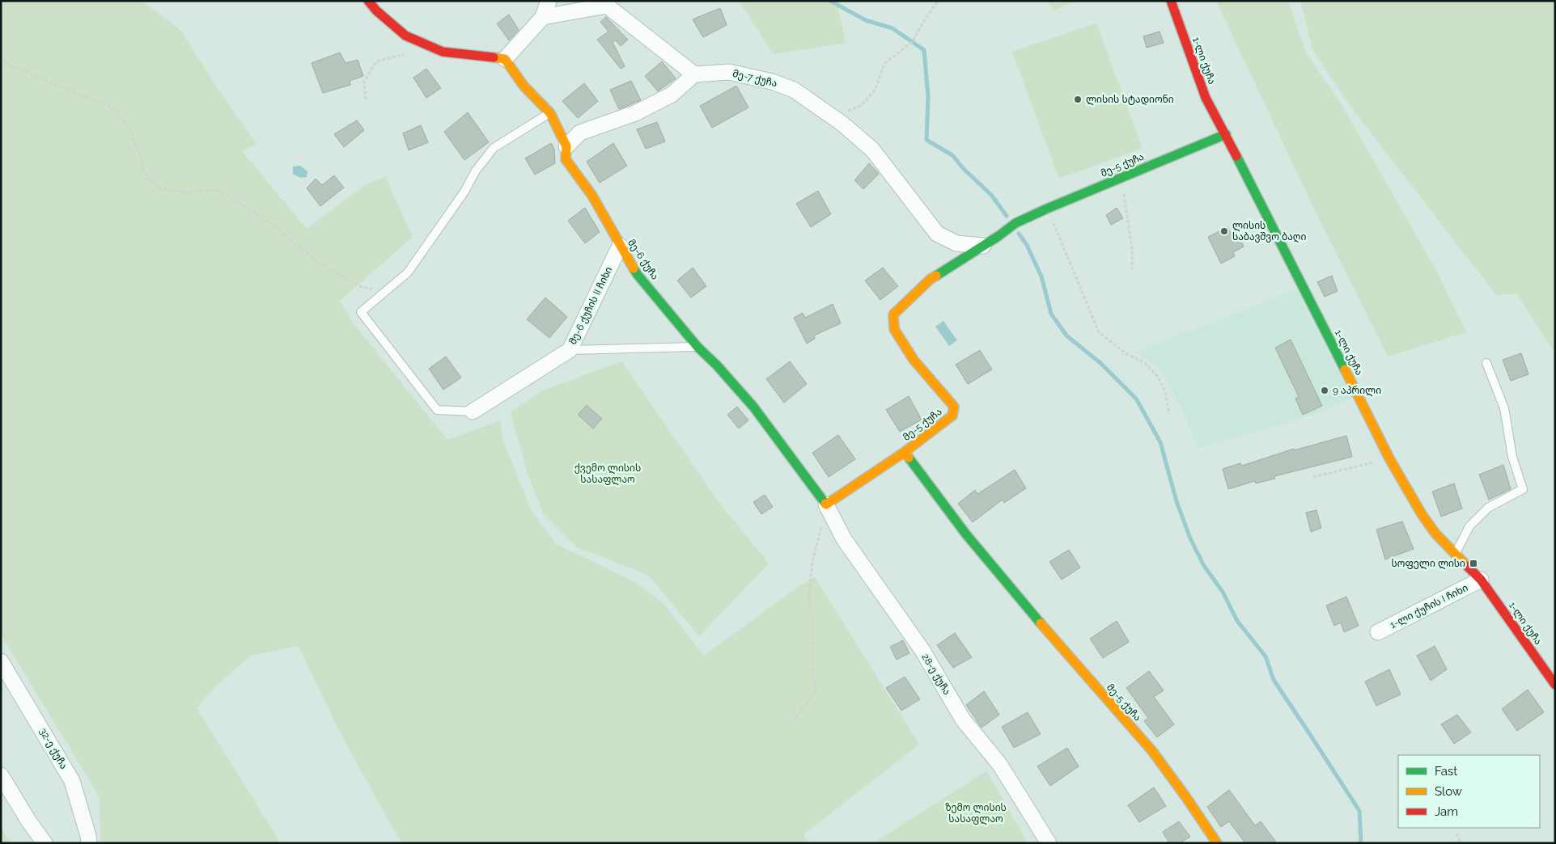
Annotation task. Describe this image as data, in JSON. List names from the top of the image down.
{
  "streets": {
    "street": [
      "1-ლი ქუჩა",
      "მე-7 ქუჩა",
      "მე-5 ქუჩა",
      "მე-6 ქუჩა",
      "მე-6 ქუჩის II ჩიხი",
      "1-ლი ქუჩის I ჩიხი",
      "28-ე ქუჩა",
      "32-ე ქუჩა"
    ]
  },
  "crossings": [
    ["1-ლი ქუჩა", "მე-5 ქუჩა"],
    ["1-ლი ქუჩა", "1-ლი ქუჩის I ჩიხი"],
    ["მე-7 ქუჩა", "მე-5 ქუჩა"],
    ["მე-6 ქუჩა", "მე-6 ქუჩის II ჩიხი"],
    ["მე-6 ქუჩა", "28-ე ქუჩა"]
  ],
  "parks": ["ქვემო ლისის სასაფლაო", "ზემო ლისის სასაფლაო"],
  "places": {
    "other": ["ლისის სტადიონი", "ლისის საბავშვო ბაღი", "9 აპრილი"],
    "transit": ["სოფელი ლისი"]
  },
  "legend": ["Fast", "Slow", "Jam"]
}
